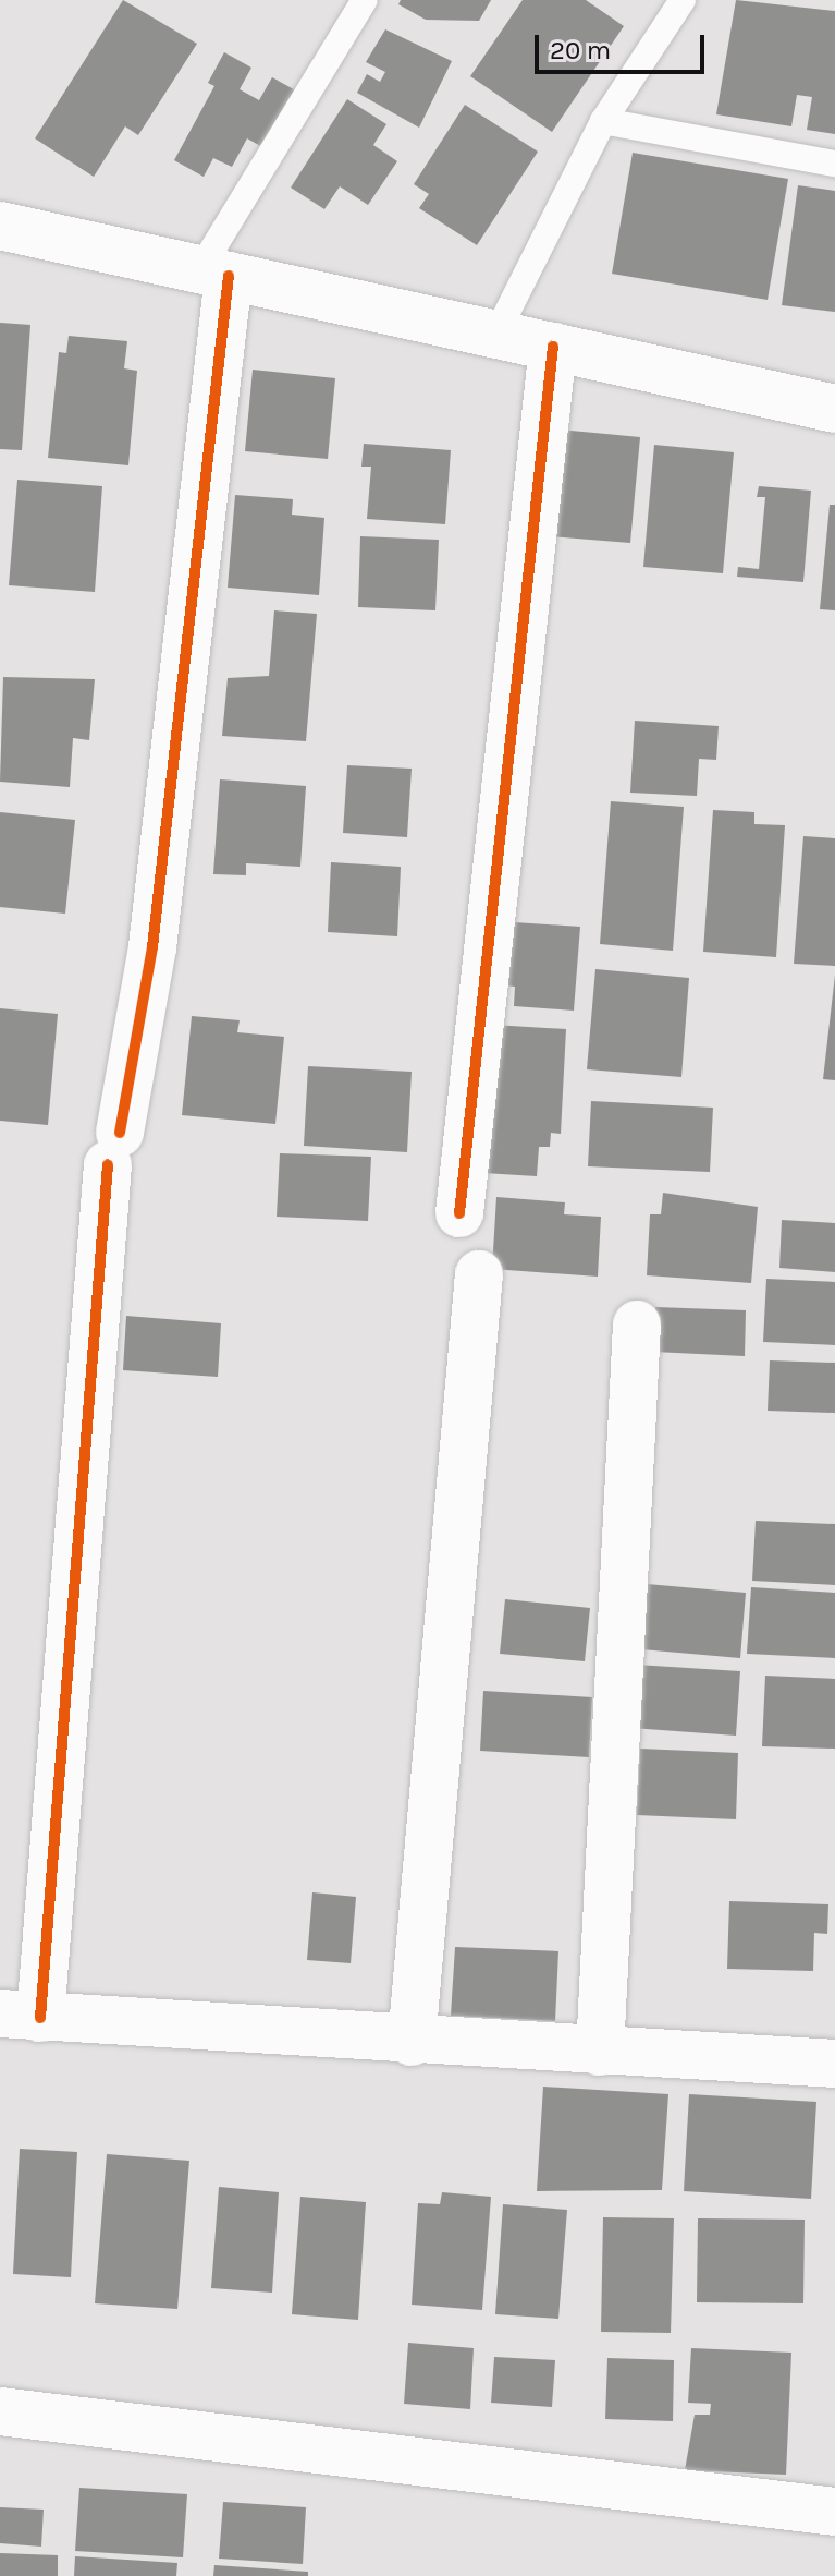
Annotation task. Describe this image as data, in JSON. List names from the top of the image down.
{
  "scale_bar": "20 m"
}
